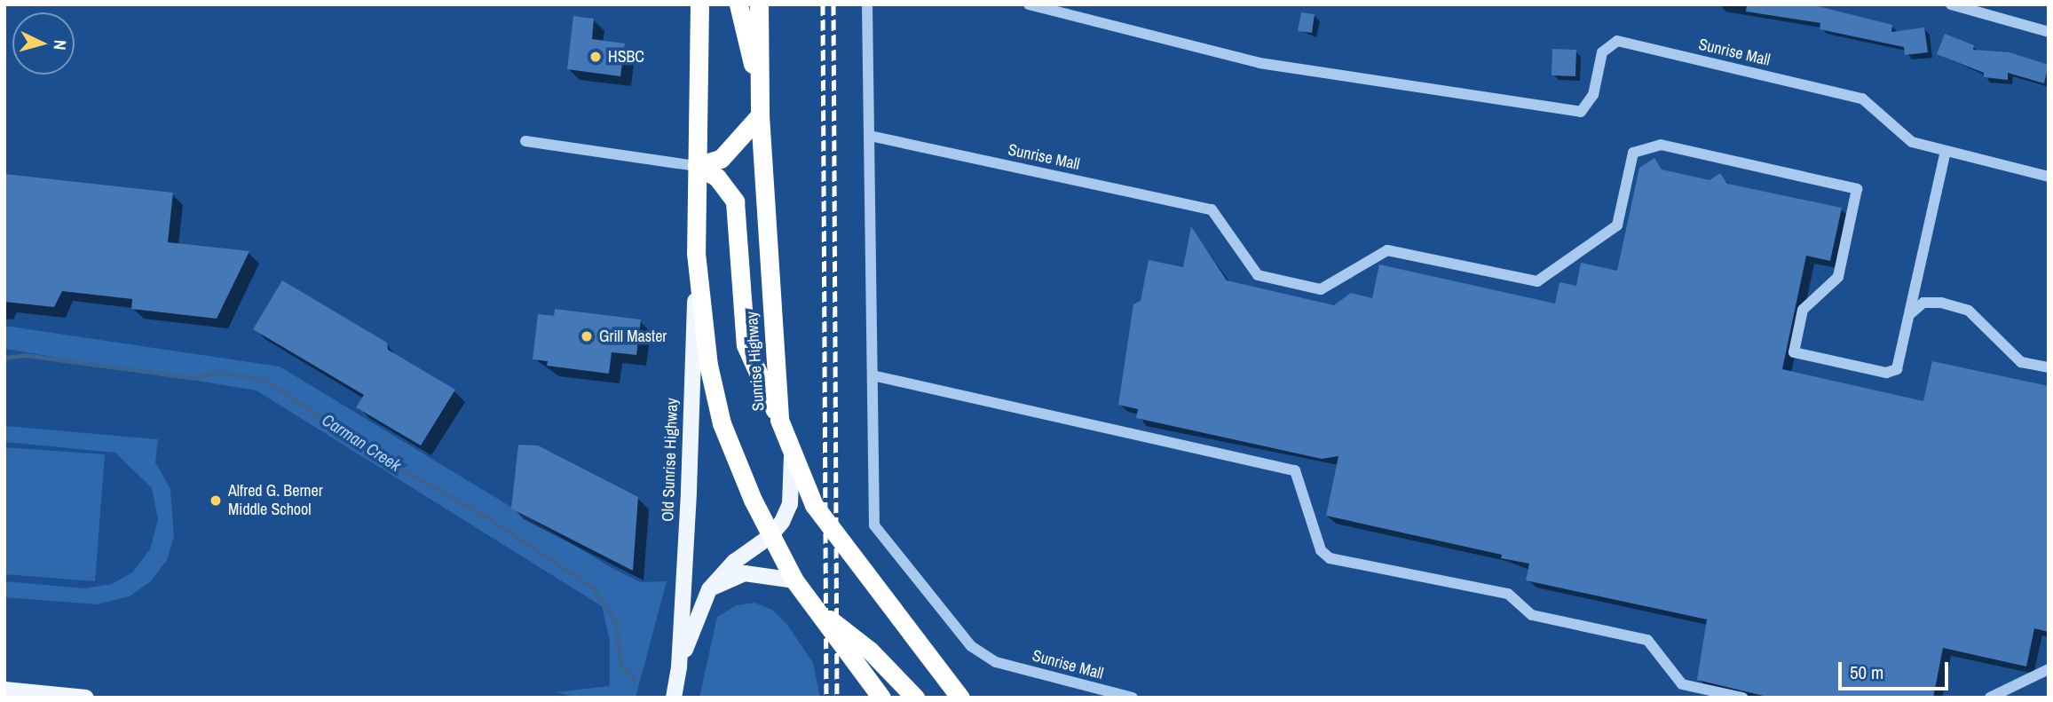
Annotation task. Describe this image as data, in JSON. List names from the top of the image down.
{
  "streets": {
    "highway": ["Sunrise Highway"],
    "main road": ["Old Sunrise Highway"],
    "street": ["Sunrise Mall"]
  },
  "crossings": [
    ["Sunrise Highway", "Old Sunrise Highway"]
  ],
  "water": ["Carman Creek"],
  "places": ["HSBC", "Grill Master", "Alfred G. Berner Middle School"],
  "scale_bar": "50 m",
  "north": "right"
}
